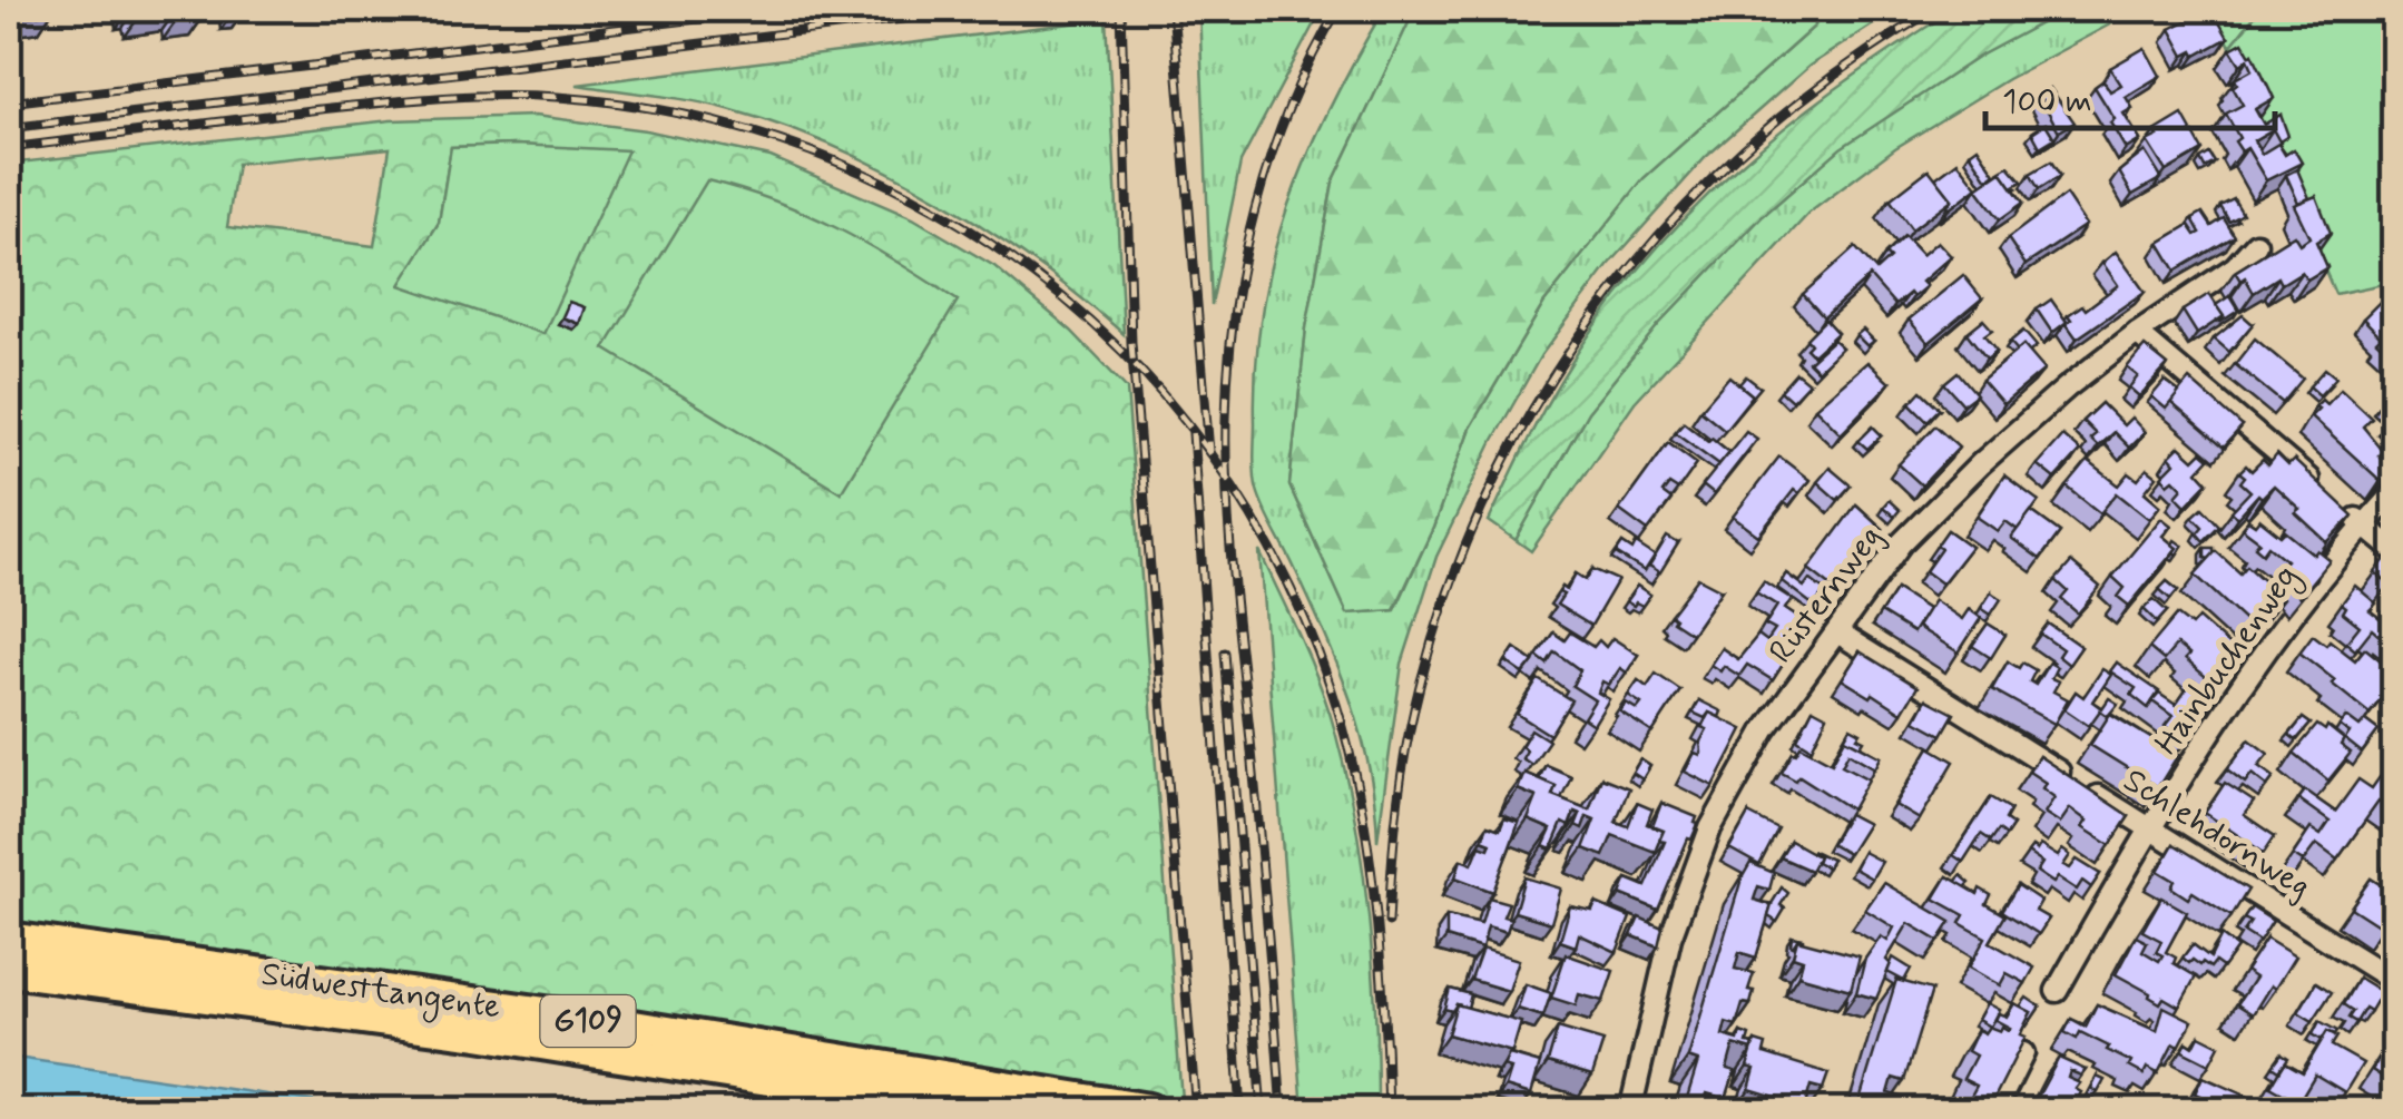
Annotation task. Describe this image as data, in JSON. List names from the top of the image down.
{
  "streets": {
    "highway": ["Südwesttangente", "G109"],
    "street": ["Rüsternweg", "Hainbuchenweg", "Schlehdornweg"]
  },
  "crossings": [
    ["Rüsternweg", "Schlehdornweg"],
    ["Hainbuchenweg", "Schlehdornweg"]
  ],
  "scale_bar": "100 m"
}
